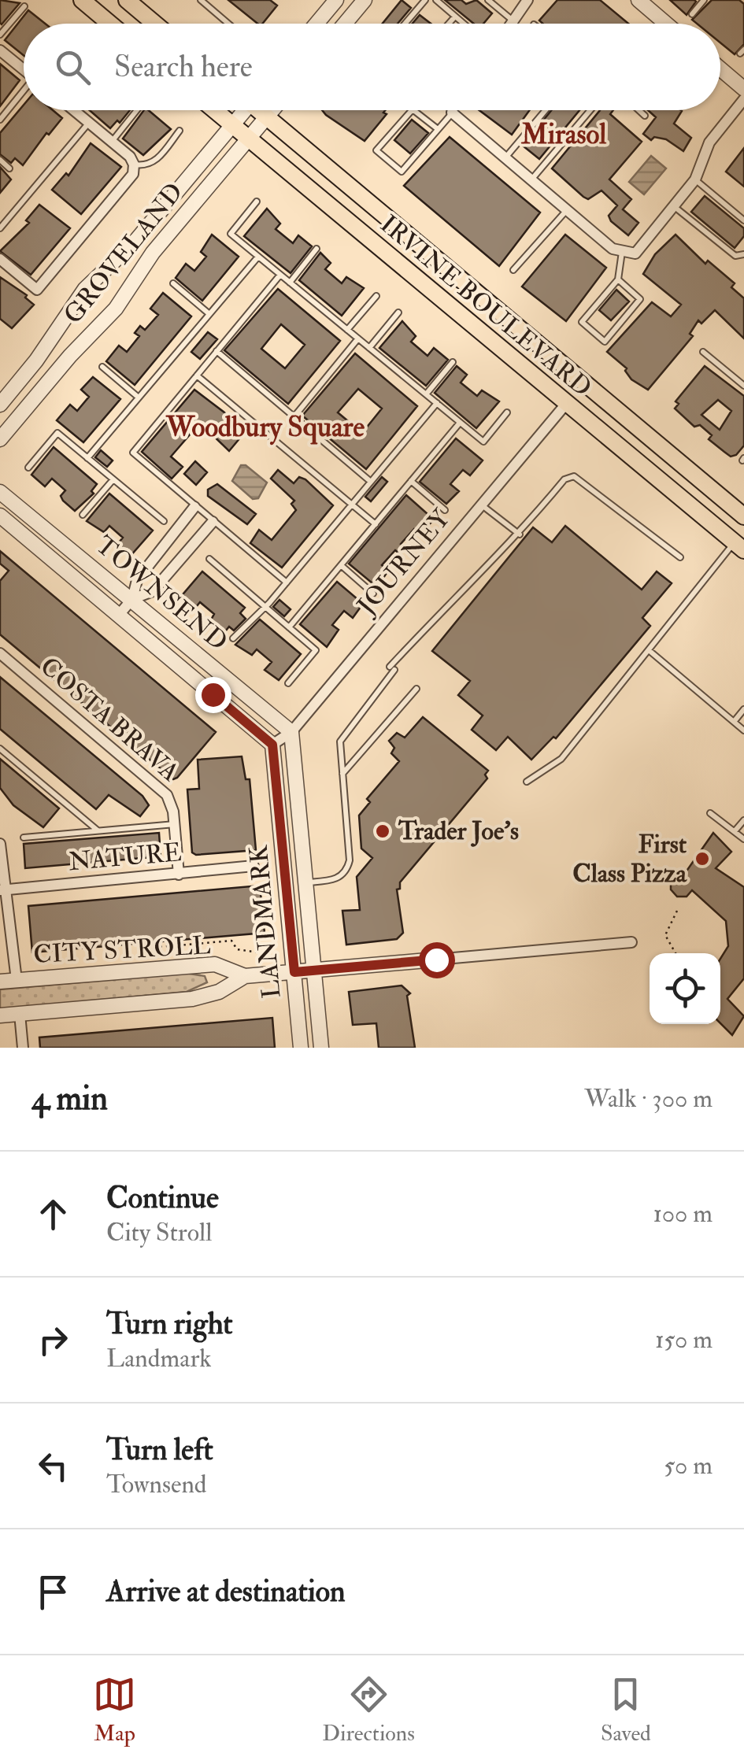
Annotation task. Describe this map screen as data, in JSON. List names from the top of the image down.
{
  "streets": {
    "main road": ["IRVINE BOULEVARD"],
    "street": [
      "GROVELAND",
      "JOURNEY",
      "TOWNSEND",
      "COSTA BRAVA",
      "NATURE",
      "LANDMARK",
      "CITY STROLL"
    ]
  },
  "crossings": [
    ["GROVELAND", "IRVINE BOULEVARD"],
    ["IRVINE BOULEVARD", "JOURNEY"],
    ["JOURNEY", "TOWNSEND"],
    ["JOURNEY", "LANDMARK"],
    ["TOWNSEND", "LANDMARK"],
    ["COSTA BRAVA", "NATURE"],
    ["LANDMARK", "CITY STROLL"]
  ],
  "districts": ["Mirasol", "Woodbury Square"],
  "places": ["Trader Joe's", "First Class Pizza"],
  "page": {
    "search": "Search here",
    "heading": ["4 min", "Walk · 300 m"],
    "list": [
      ["Continue", "City Stroll", "100 m"],
      ["Turn right", "Landmark", "150 m"],
      ["Turn left", "Townsend", "50 m"],
      "Arrive at destination"
    ],
    "nav": ["Map", "Directions", "Saved"]
  }
}
